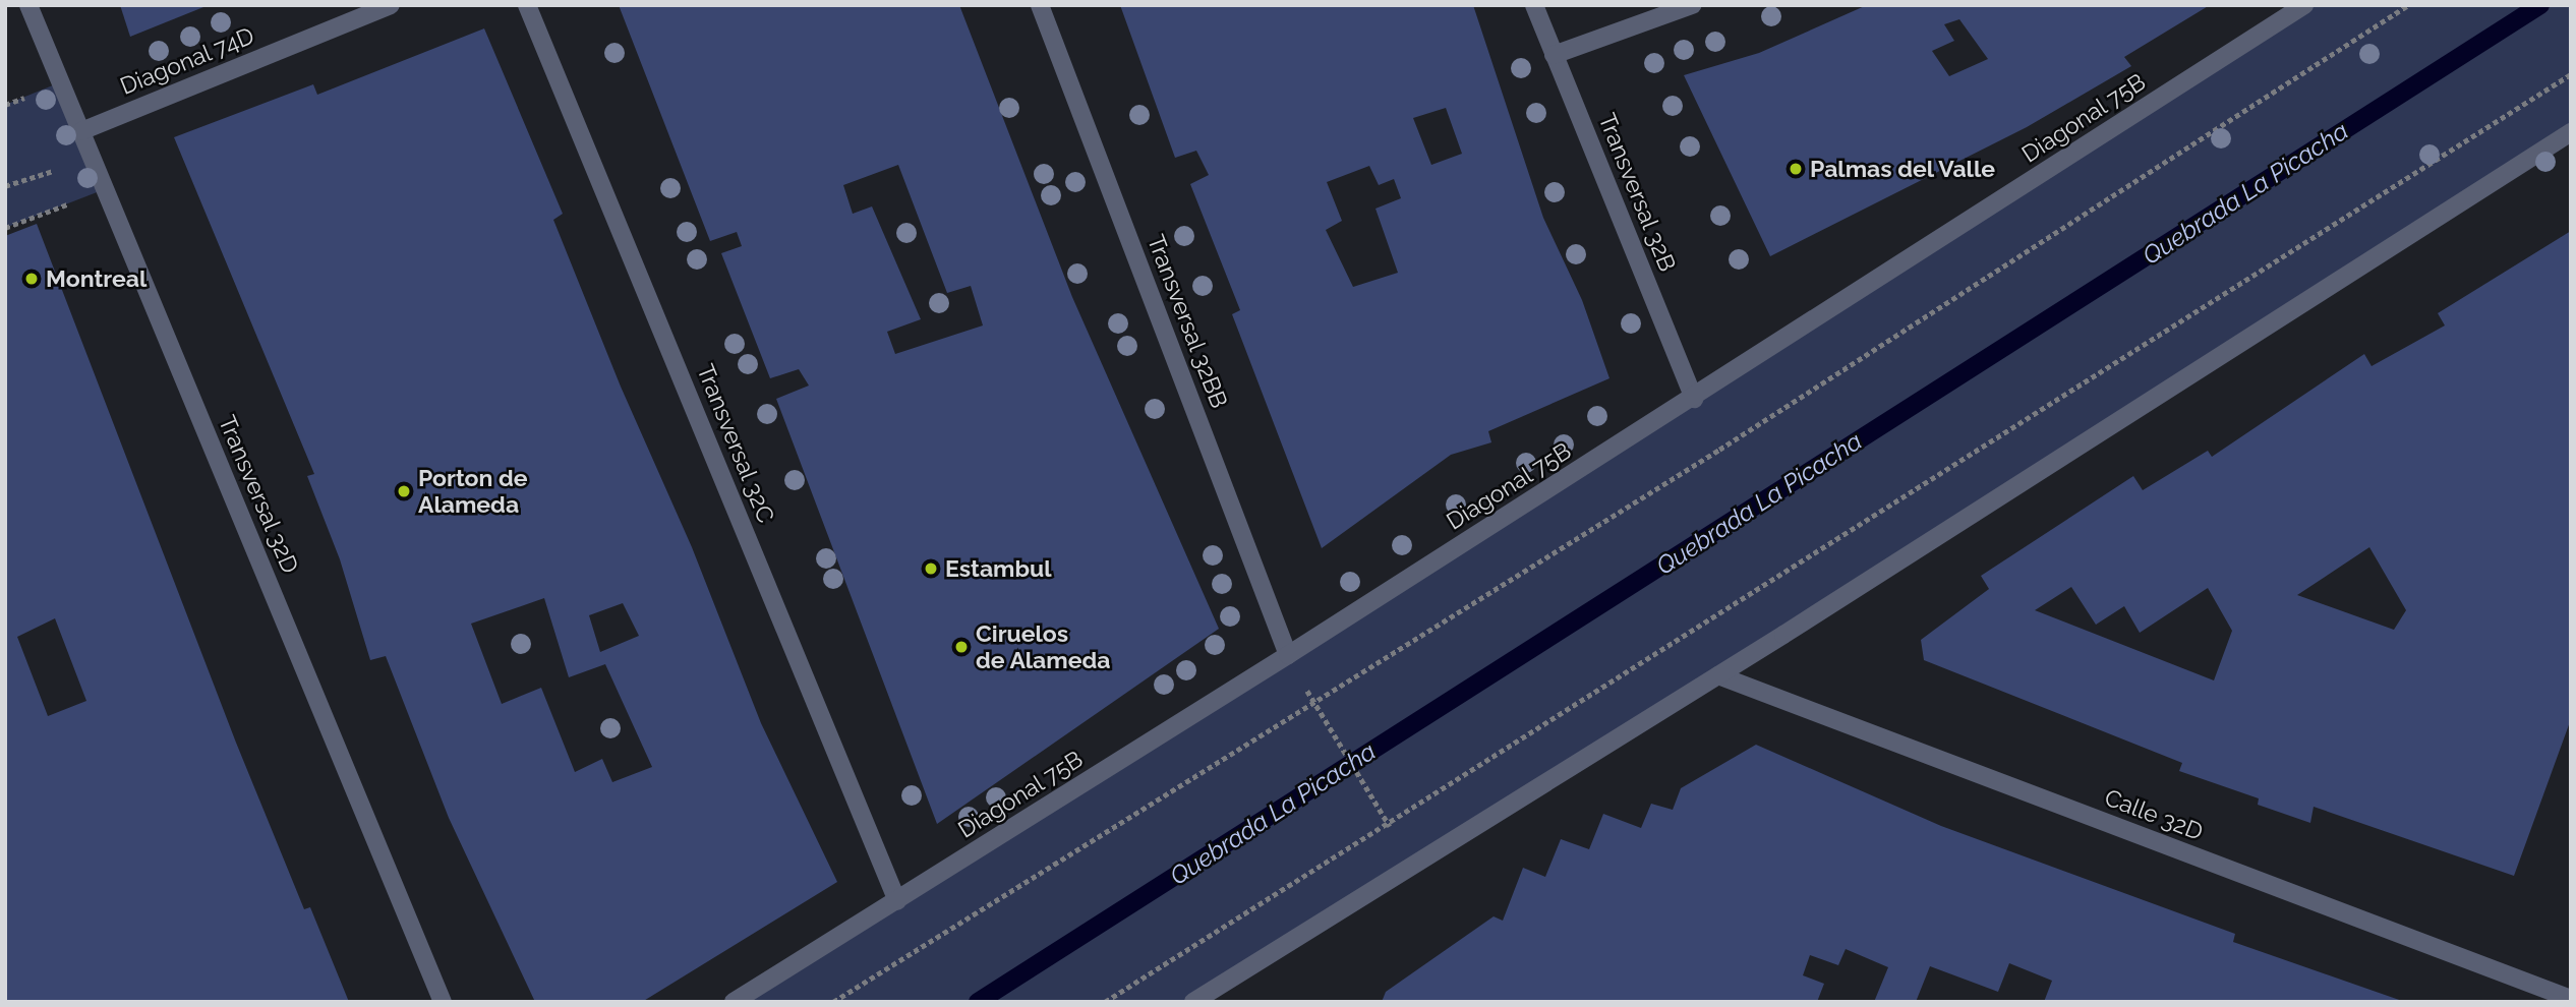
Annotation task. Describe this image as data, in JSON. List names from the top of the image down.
{
  "streets": {
    "street": [
      "Diagonal 74D",
      "Diagonal 75B",
      "Transversal 32B",
      "Transversal 32BB",
      "Transversal 32C",
      "Transversal 32D",
      "Calle 32D"
    ]
  },
  "crossings": [
    ["Diagonal 74D", "Transversal 32D"],
    ["Diagonal 75B", "Transversal 32B"],
    ["Diagonal 75B", "Transversal 32BB"],
    ["Diagonal 75B", "Transversal 32C"]
  ],
  "water": ["Quebrada La Picacha"],
  "places": [
    "Palmas del Valle",
    "Montreal",
    "Porton de Alameda",
    "Estambul",
    "Ciruelos de Alameda"
  ]
}
